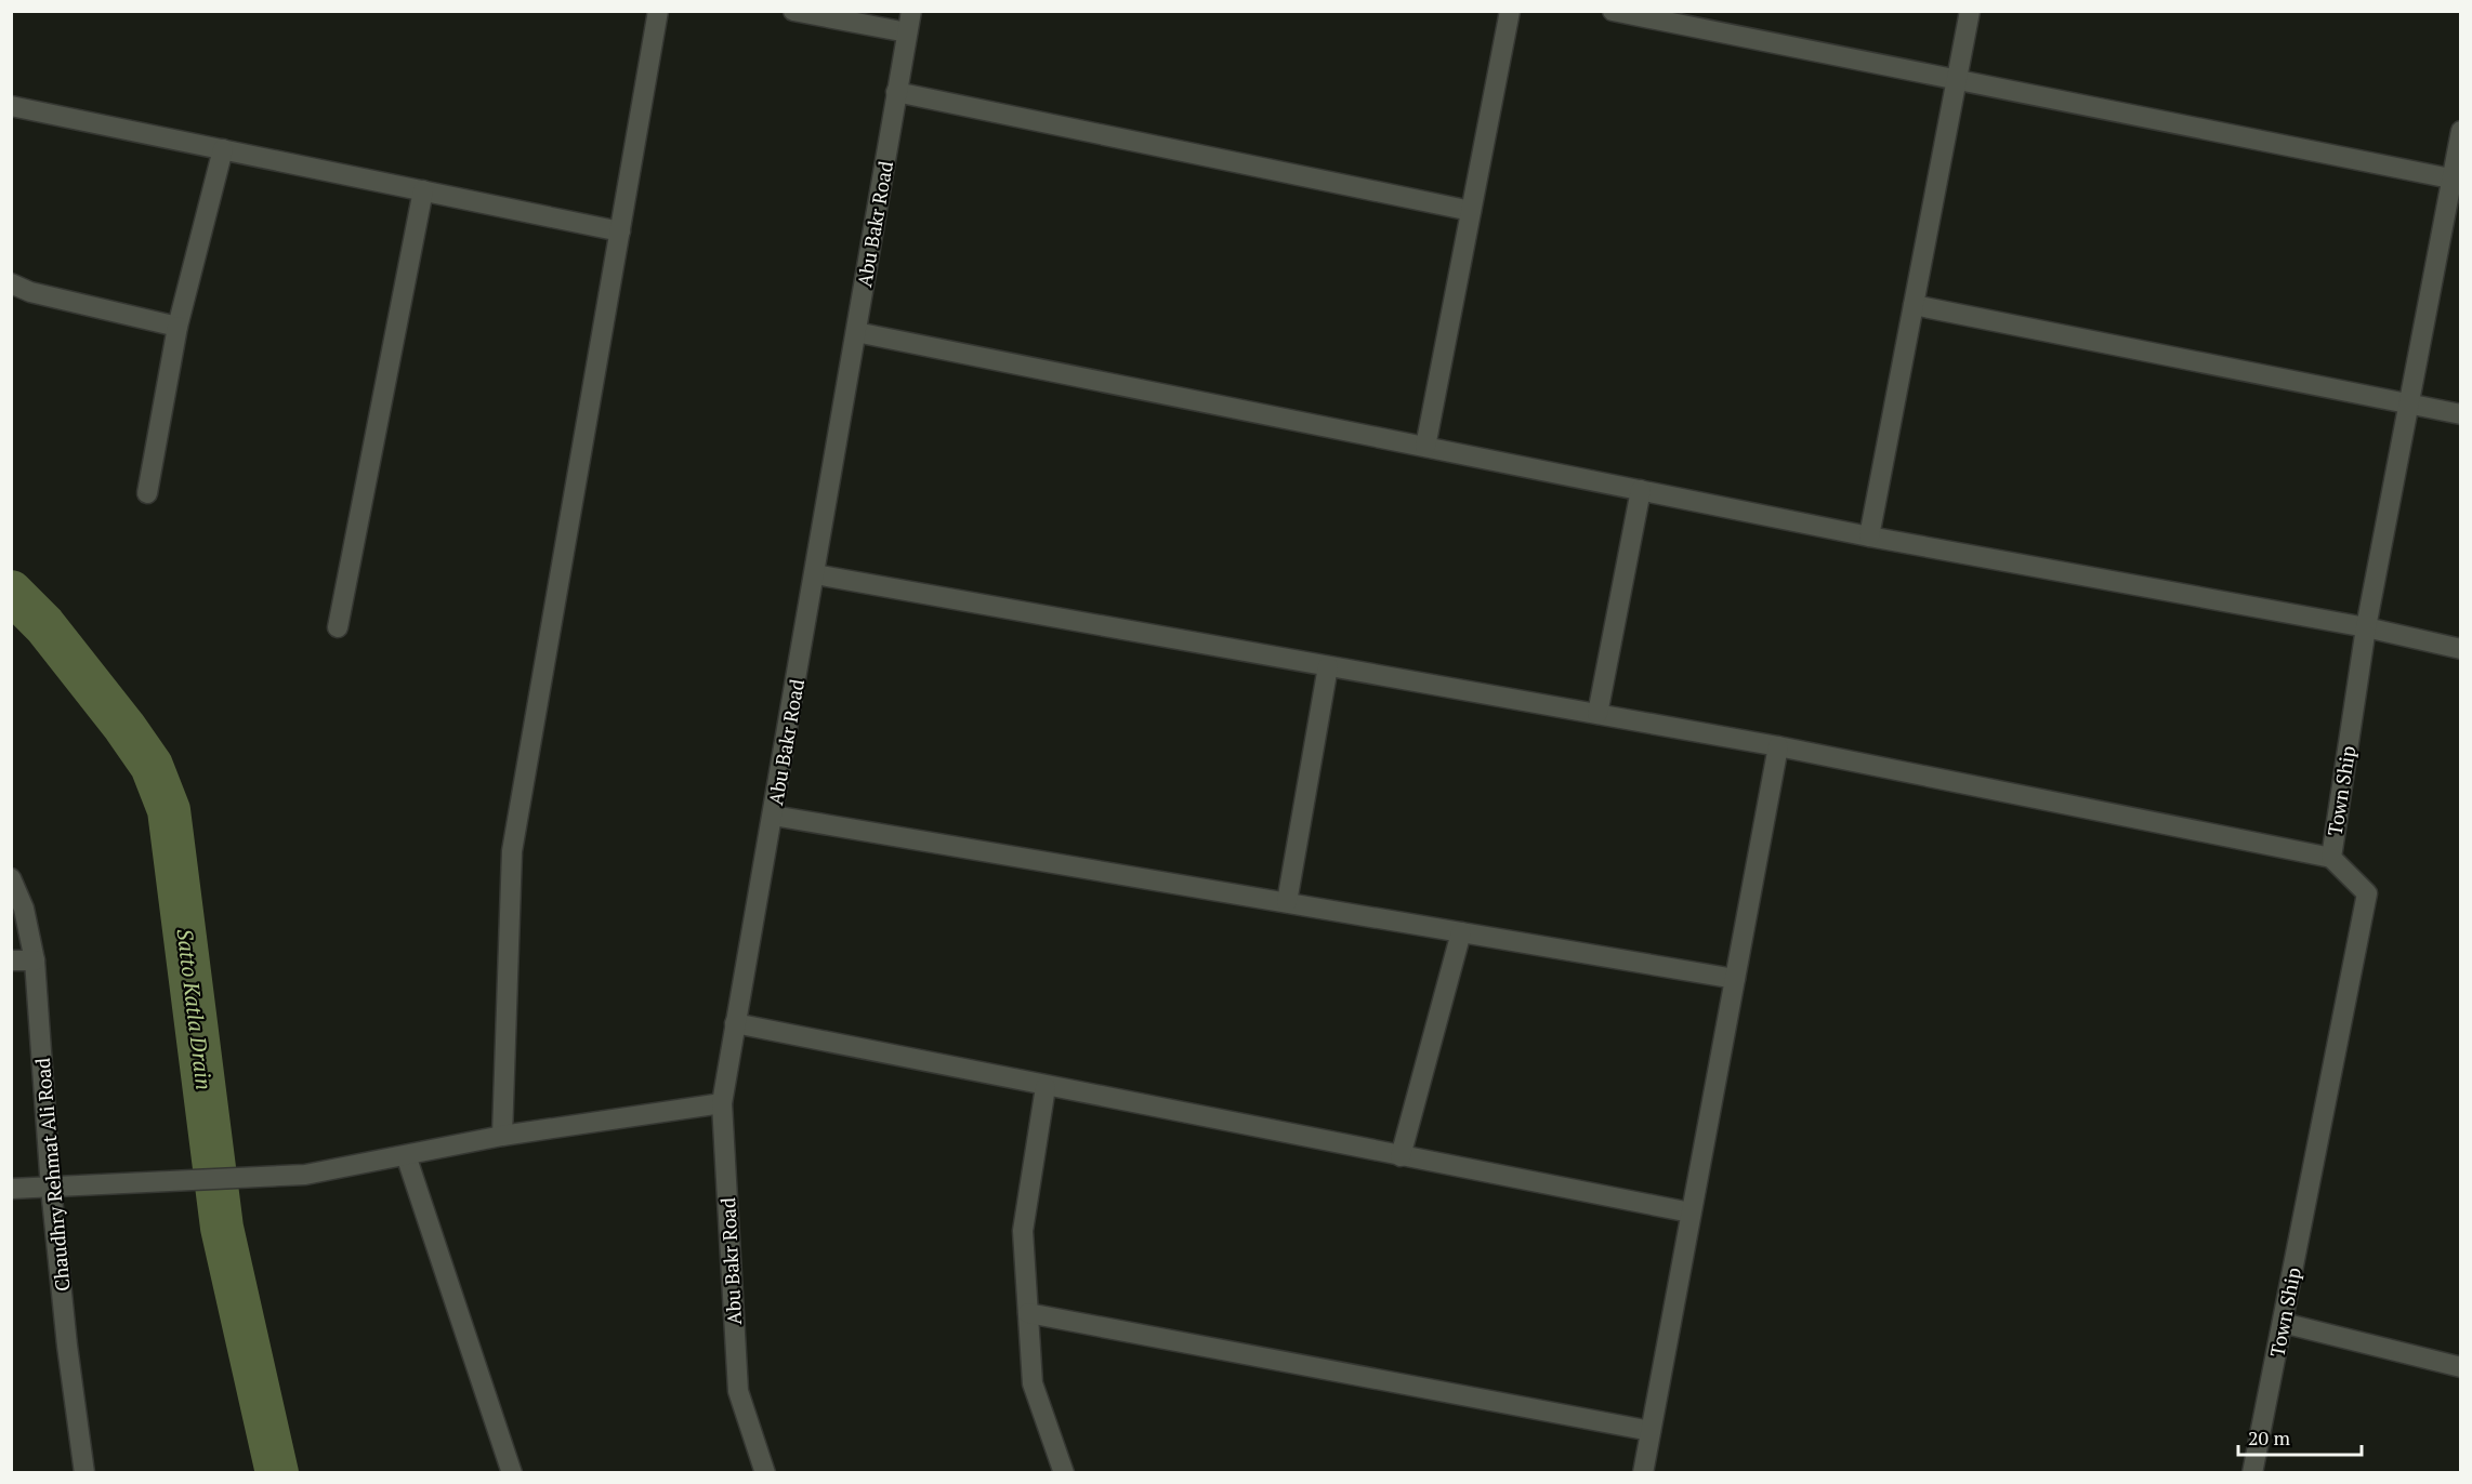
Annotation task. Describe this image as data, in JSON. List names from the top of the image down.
{
  "streets": {
    "street": ["Abu Bakr Road", "Town Ship", "Chaudhry Rehmat Ali Road"]
  },
  "water": ["Satto Katla Drain"],
  "scale_bar": "20 m"
}
